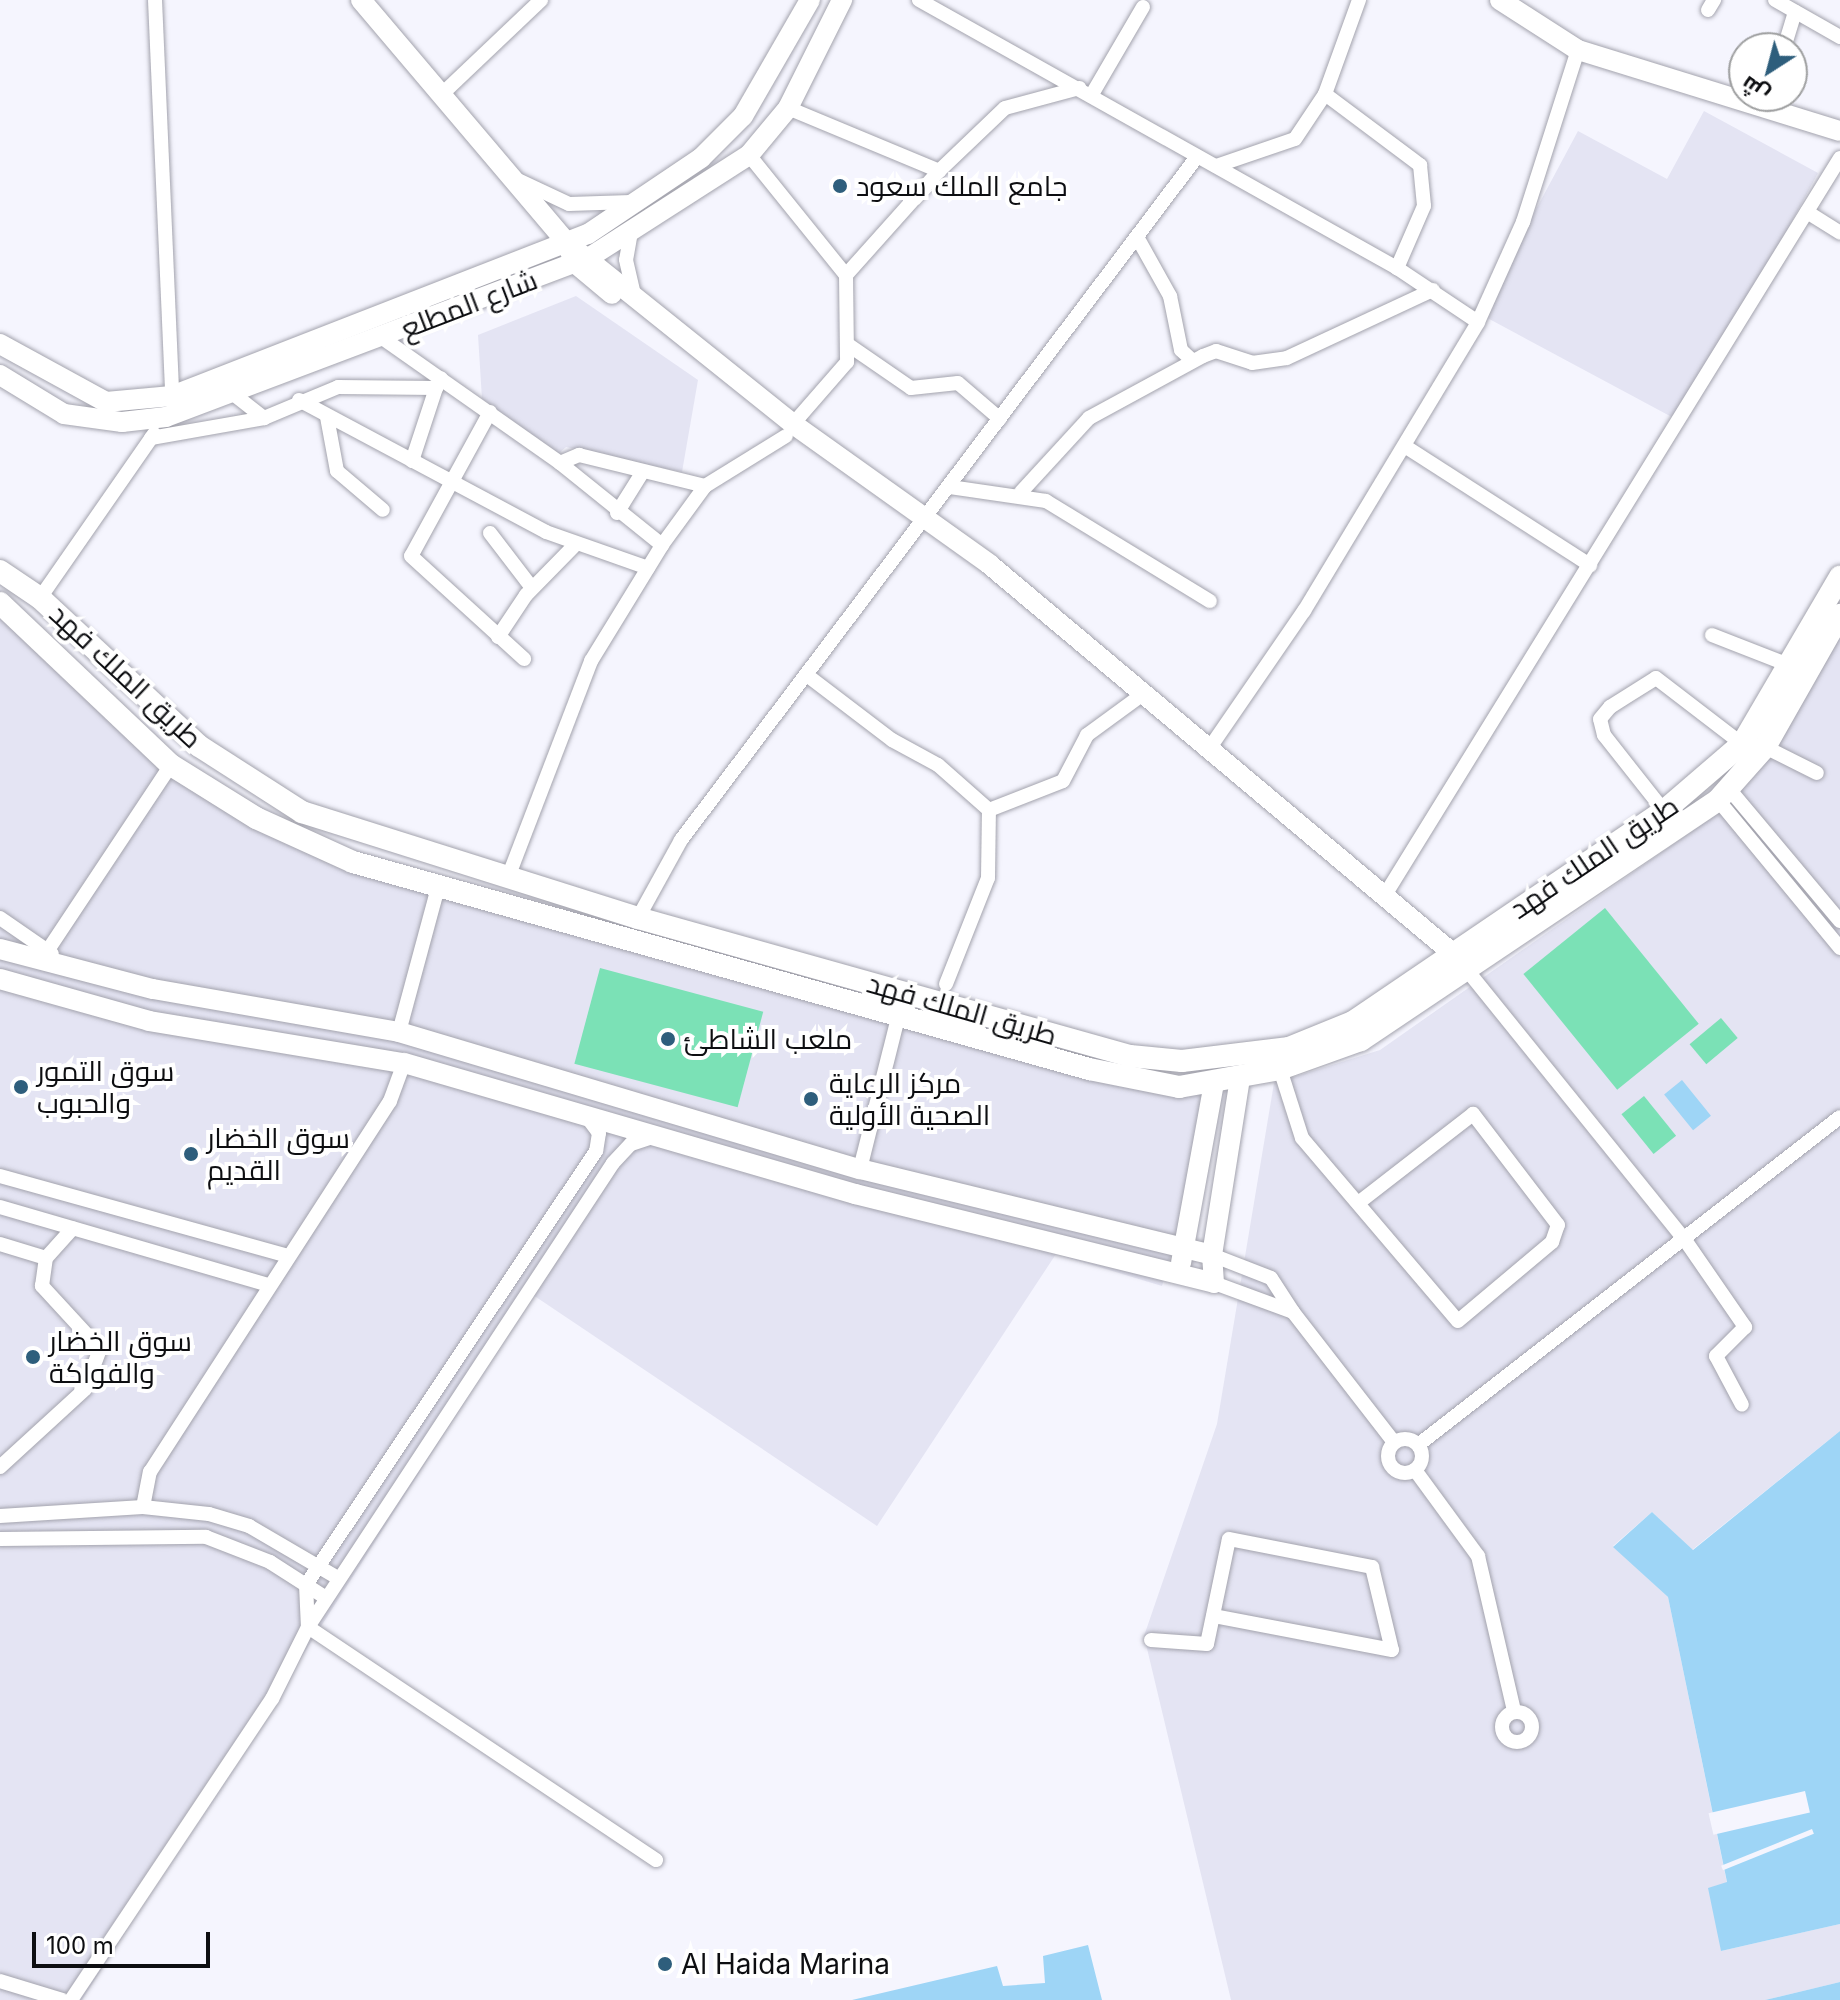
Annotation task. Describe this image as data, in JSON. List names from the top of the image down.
{
  "streets": {
    "main road": ["طريق الملك فهد"],
    "street": ["شارع المطلع"]
  },
  "places": [
    "جامع الملك سعود",
    "ملعب الشاطئ",
    "سوق التمور والحبوب",
    "مركز الرعاية الصحية الأولية",
    "سوق الخضار القديم",
    "سوق الخضار والفواكة",
    "Al Haida Marina"
  ],
  "scale_bar": "100 m",
  "north": "bottom left"
}
